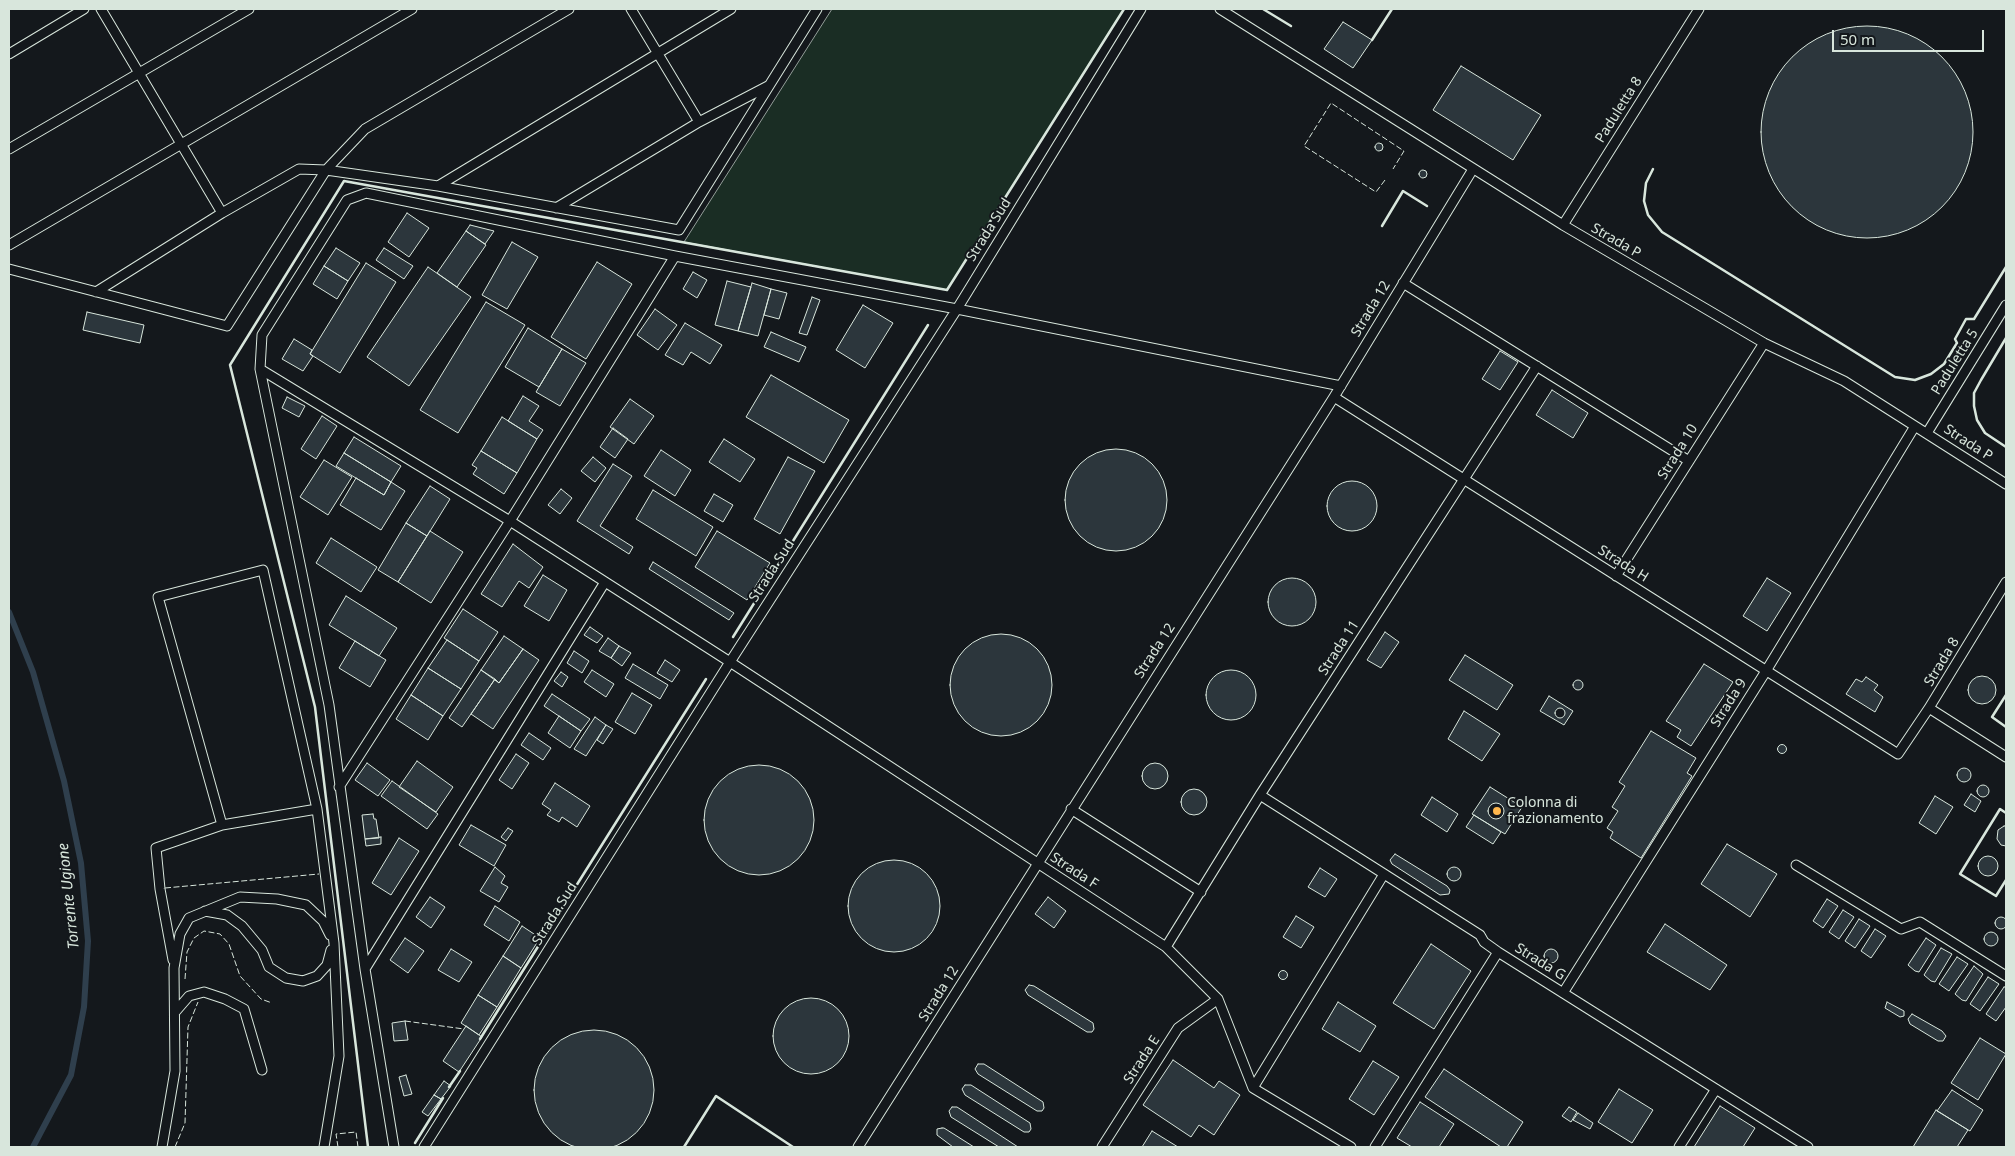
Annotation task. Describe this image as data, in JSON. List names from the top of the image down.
{
  "streets": {
    "lane": [
      "Paduletta 8",
      "Strada Sud",
      "Strada P",
      "Strada 12",
      "Paduletta 5",
      "Strada 10",
      "Strada H",
      "Strada 11",
      "Strada 8",
      "Strada 9",
      "Strada F",
      "Strada G",
      "Strada E"
    ]
  },
  "crossings": [
    ["Paduletta 8", "Strada P"],
    ["Strada Sud", "Strada F"],
    ["Strada P", "Strada 12"],
    ["Strada P", "Paduletta 5"],
    ["Strada P", "Strada 10"],
    ["Strada P", "Strada 9"],
    ["Strada 12", "Strada H"],
    ["Strada 12", "Strada F"],
    ["Strada 10", "Strada H"],
    ["Strada H", "Strada 11"],
    ["Strada H", "Strada 8"],
    ["Strada H", "Strada 9"],
    ["Strada 11", "Strada F"],
    ["Strada 11", "Strada G"],
    ["Strada 9", "Strada G"],
    ["Strada F", "Strada E"]
  ],
  "water": ["Torrente Ugione"],
  "places": ["Colonna di frazionamento"],
  "scale_bar": "50 m"
}
